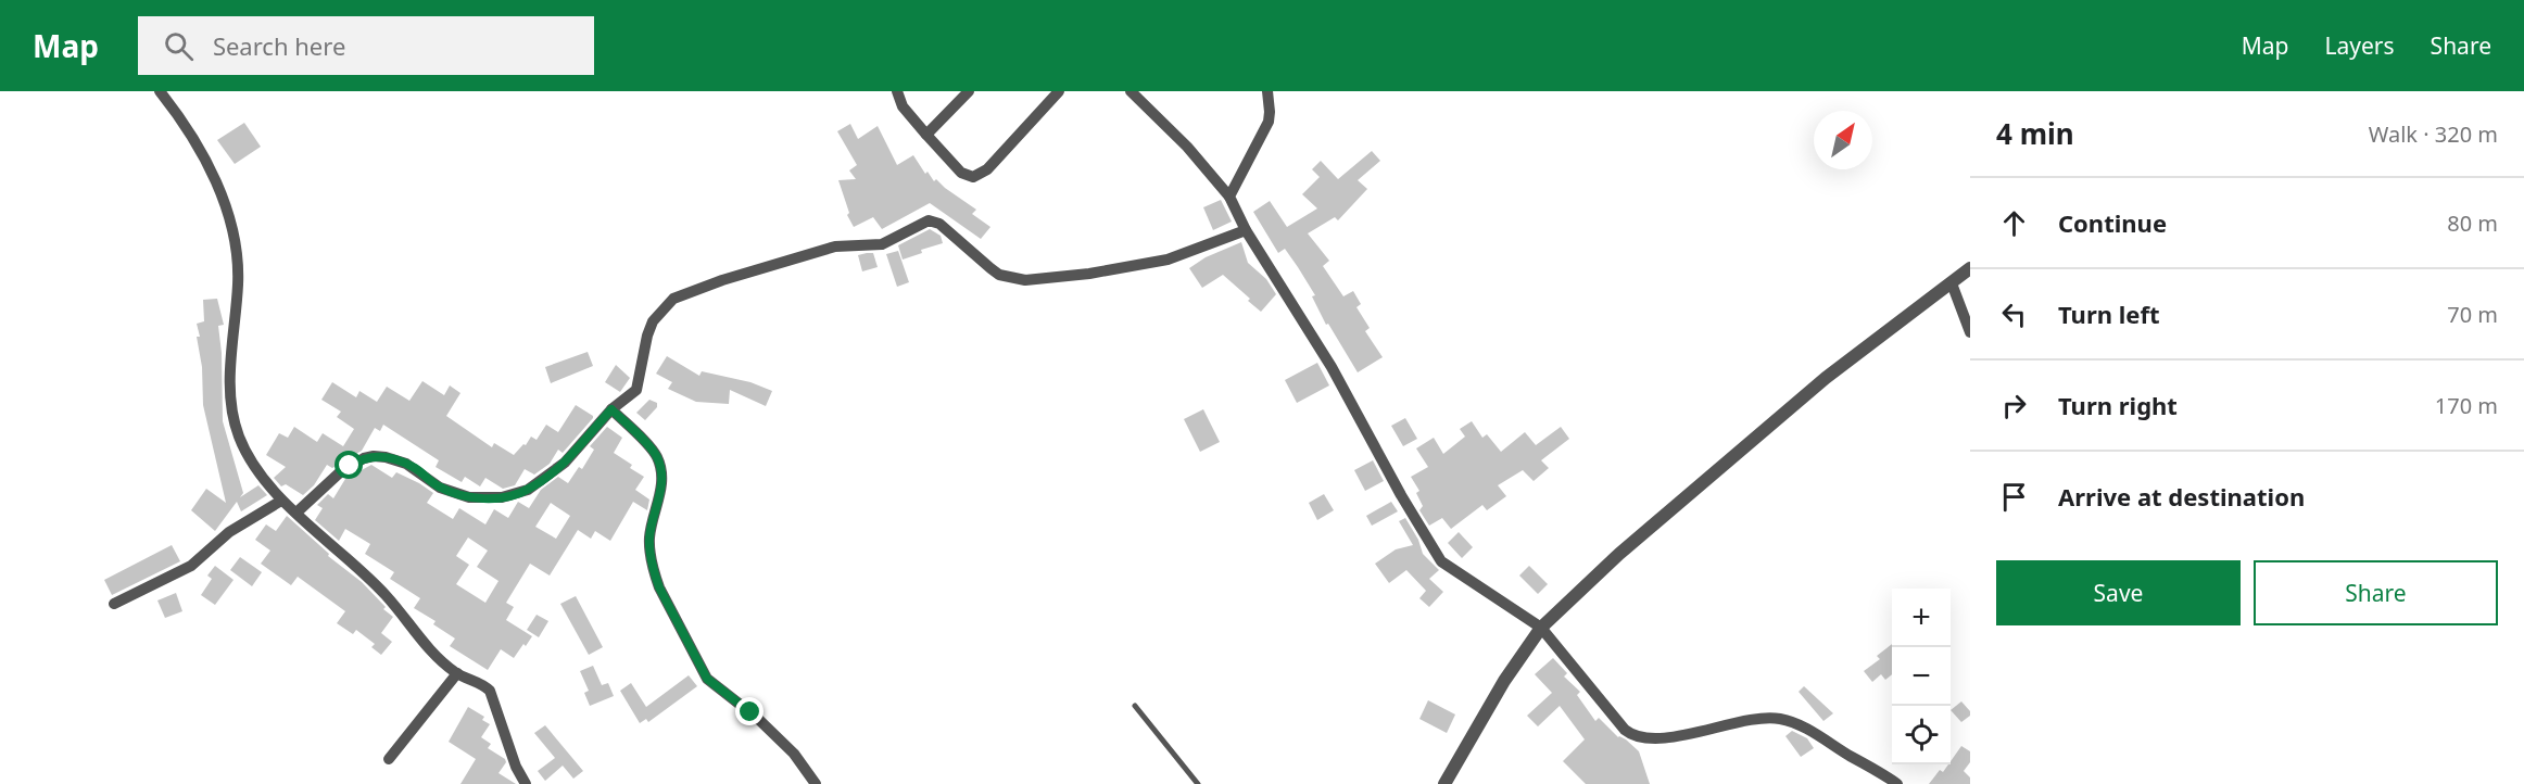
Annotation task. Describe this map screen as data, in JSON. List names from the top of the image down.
{
  "north": "top right",
  "page": {
    "header": "Map",
    "search": "Search here",
    "nav": ["Map", "Layers", "Share"],
    "heading": ["4 min", "Walk · 320 m"],
    "list": [
      ["Continue", "80 m"],
      ["Turn left", "70 m"],
      ["Turn right", "170 m"],
      "Arrive at destination"
    ],
    "buttons": ["Save", "Share"],
    "map_buttons": ["+", "−"]
  }
}
